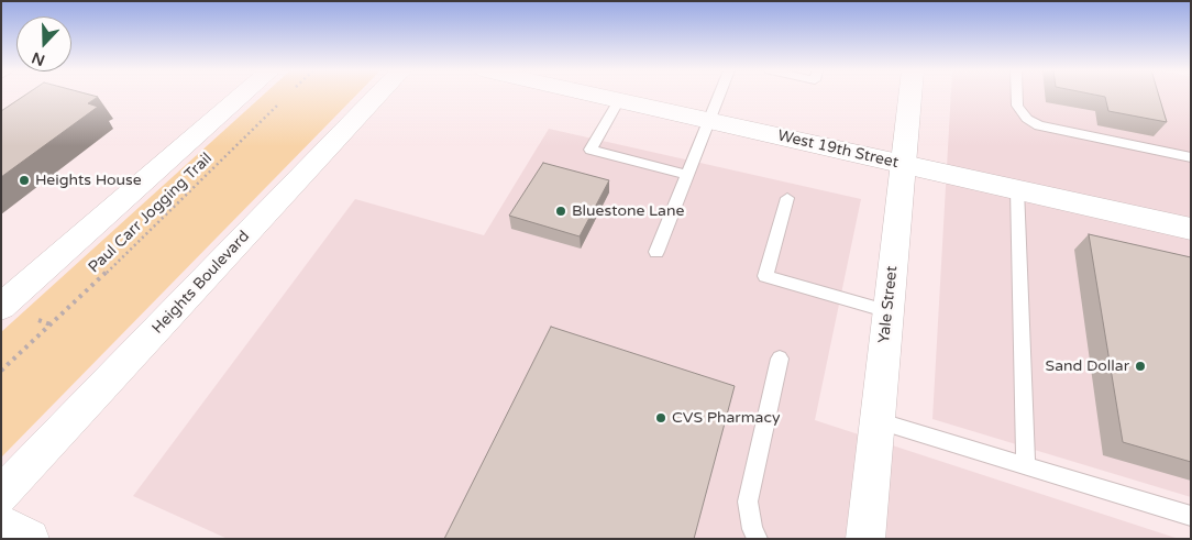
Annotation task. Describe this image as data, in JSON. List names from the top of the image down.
{
  "streets": {
    "main road": ["West 19th Street", "Heights Boulevard", "Yale Street"],
    "path": ["Paul Carr Jogging Trail"]
  },
  "crossings": [
    ["West 19th Street", "Yale Street"]
  ],
  "places": [
    "Heights House",
    "Bluestone Lane",
    "Sand Dollar",
    "CVS Pharmacy"
  ],
  "north": "bottom"
}
